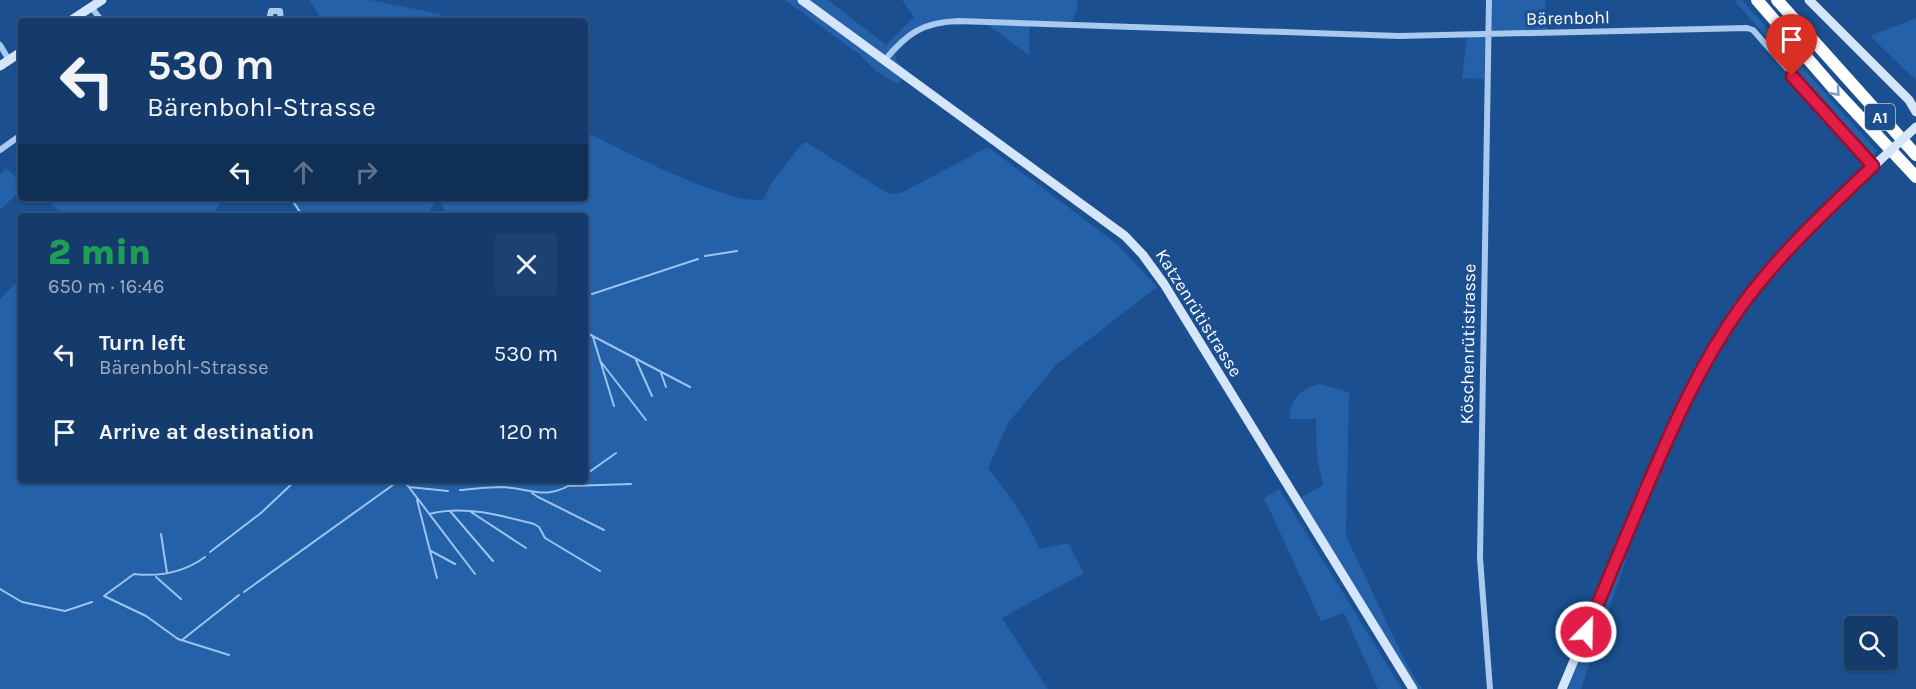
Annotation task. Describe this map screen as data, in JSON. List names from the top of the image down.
{
  "streets": {
    "highway": ["A1"],
    "street": ["Bärenbohl", "Katzenrütistrasse", "Köschenrütistrasse"]
  },
  "crossings": [
    ["Bärenbohl", "Katzenrütistrasse"],
    ["Bärenbohl", "Köschenrütistrasse"]
  ],
  "page": {
    "turn": ["530 m", "Bärenbohl-Strasse"],
    "heading": ["2 min", "650 m · 16:46"],
    "list": [
      {
        "name": "Turn left",
        "note": "Bärenbohl-Strasse",
        "value": "530 m"
      },
      {
        "name": "Arrive at destination",
        "value": "120 m"
      }
    ]
  }
}
